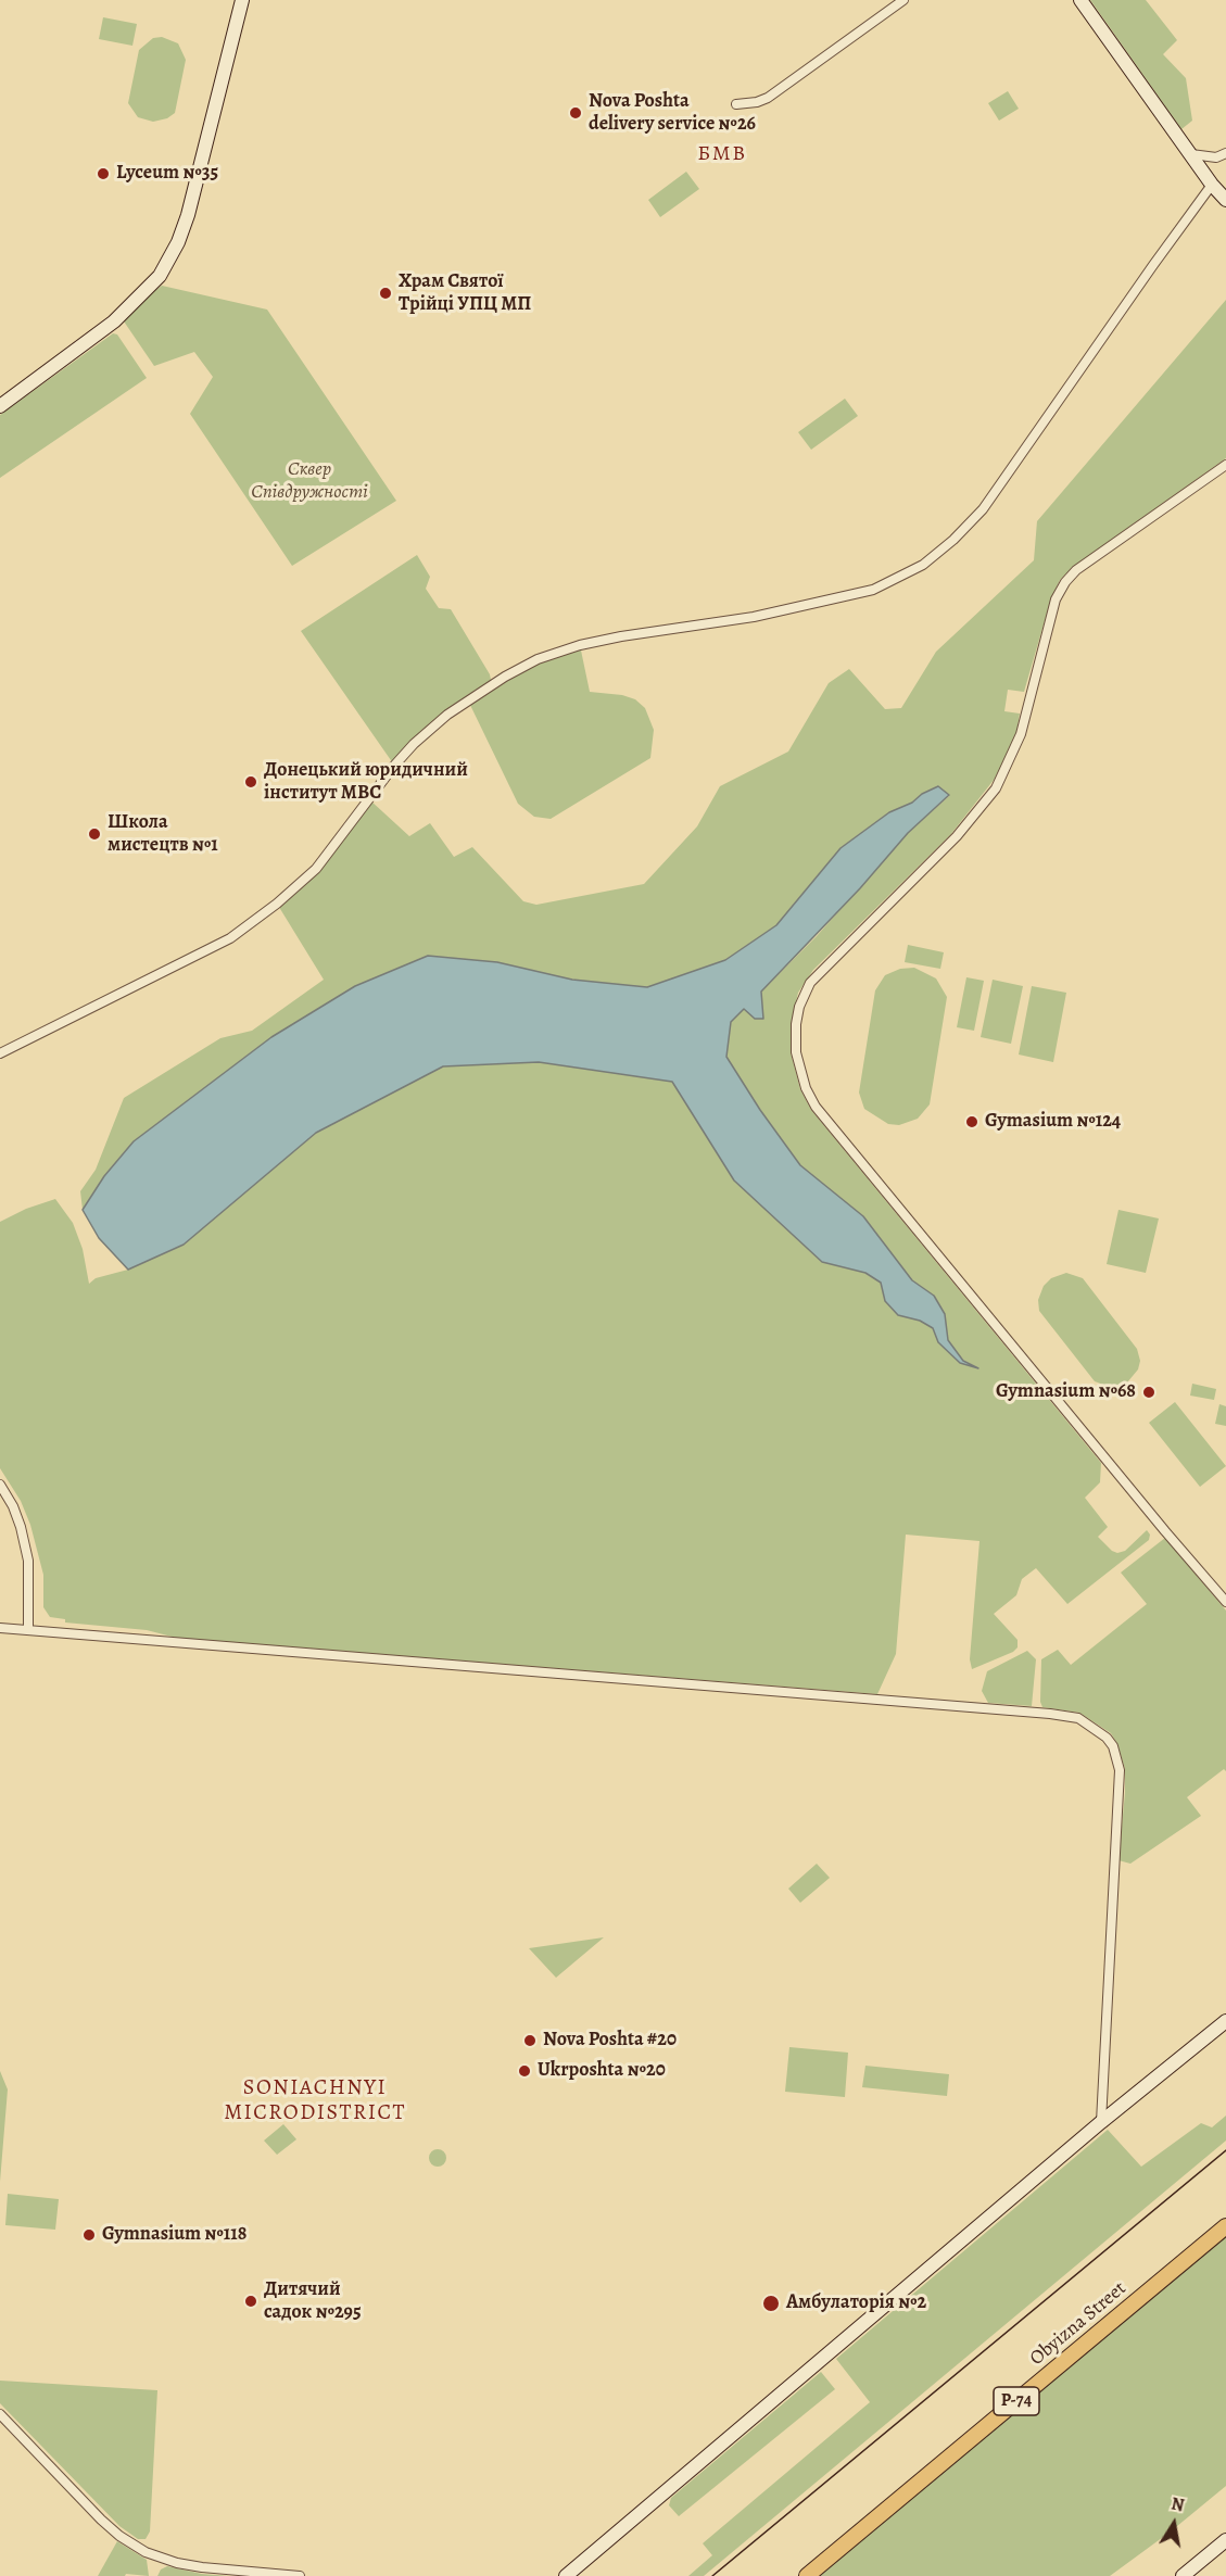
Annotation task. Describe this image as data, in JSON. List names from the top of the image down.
{
  "streets": {
    "main road": ["Obyizna Street", "Р-74"]
  },
  "districts": ["БМВ", "SONIACHNYI MICRODISTRICT"],
  "parks": ["Сквер Співдружності"],
  "places": [
    "Nova Poshta delivery service №26",
    "Lyceum №35",
    "Храм Святої Трійці УПЦ МП",
    "Донецький юридичний інститут МВС",
    "Школа мистецтв №1",
    "Gymasium №124",
    "Gymnasium №68",
    "Nova Poshta #20",
    "Ukrposhta №20",
    "Gymnasium №118",
    "Дитячий садок №295",
    "Амбулаторія №2"
  ],
  "north": "top"
}
